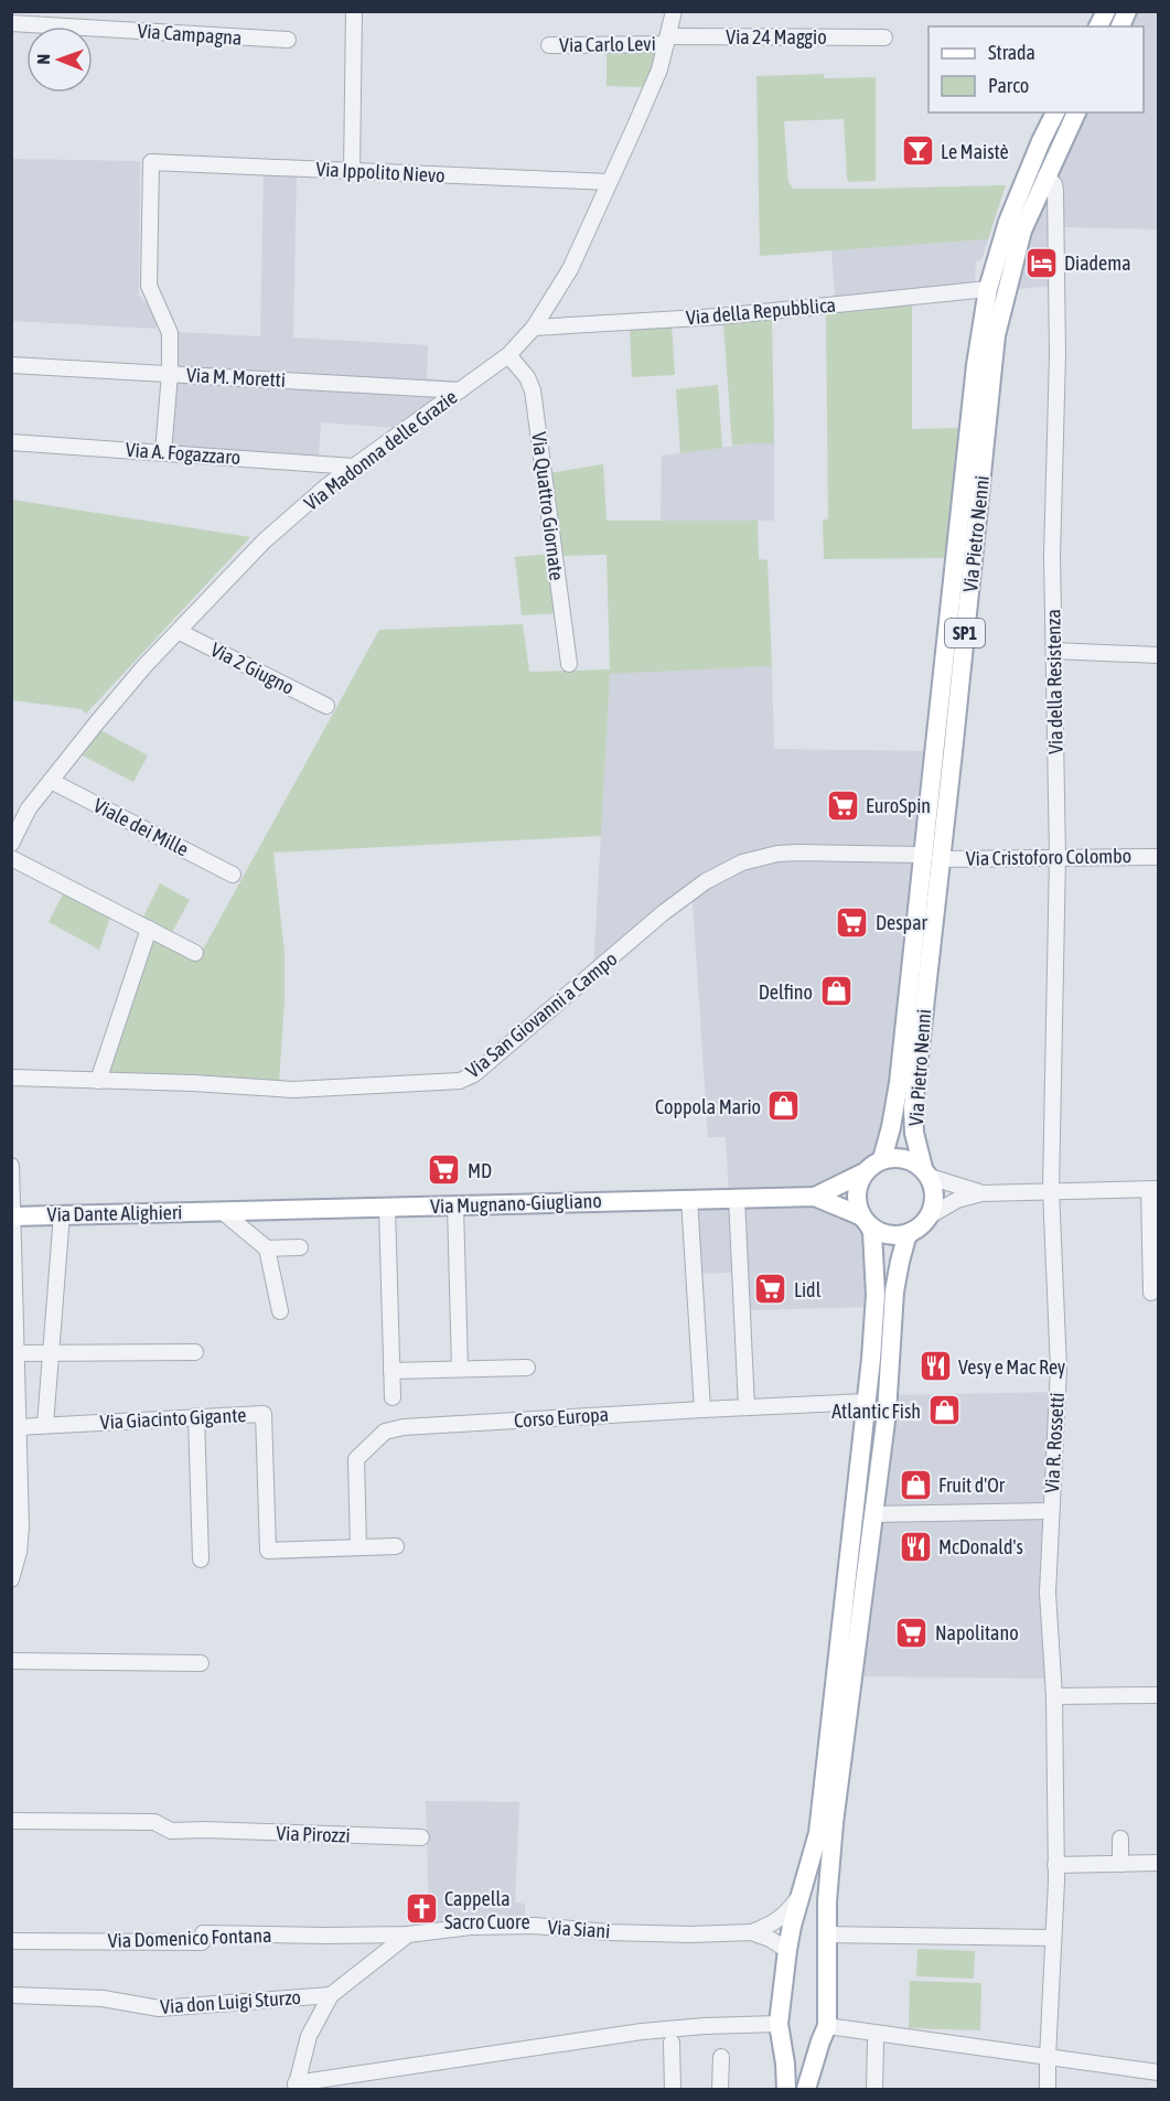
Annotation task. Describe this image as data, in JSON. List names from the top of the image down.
{
  "streets": {
    "main road": [
      "Via Pietro Nenni",
      "SP1",
      "Via Mugnano-Giugliano",
      "Via Dante Alighieri"
    ],
    "street": [
      "Via Campagna",
      "Via 24 Maggio",
      "Via Carlo Levi",
      "Via Ippolito Nievo",
      "Via della Repubblica",
      "Via M. Moretti",
      "Via Madonna delle Grazie",
      "Via A. Fogazzaro",
      "Via Quattro Giornate",
      "Via 2 Giugno",
      "Via della Resistenza",
      "Viale dei Mille",
      "Via Cristoforo Colombo",
      "Via San Giovanni a Campo",
      "Corso Europa",
      "Via Giacinto Gigante",
      "Via R. Rossetti",
      "Via Pirozzi",
      "Via Siani",
      "Via Domenico Fontana",
      "Via don Luigi Sturzo"
    ]
  },
  "crossings": [
    ["Via 24 Maggio", "Via Carlo Levi"],
    ["Via 24 Maggio", "Via Madonna delle Grazie"],
    ["Via Carlo Levi", "Via Madonna delle Grazie"],
    ["Via Ippolito Nievo", "Via M. Moretti"],
    ["Via Ippolito Nievo", "Via Madonna delle Grazie"],
    ["Via della Repubblica", "Via Madonna delle Grazie"],
    ["Via della Repubblica", "Via Pietro Nenni"],
    ["Via M. Moretti", "Via Madonna delle Grazie"],
    ["Via Madonna delle Grazie", "Via A. Fogazzaro"],
    ["Via Madonna delle Grazie", "Via Quattro Giornate"],
    ["Via Madonna delle Grazie", "Via 2 Giugno"],
    ["Via Madonna delle Grazie", "Viale dei Mille"],
    ["Via Pietro Nenni", "Via della Resistenza"],
    ["Via Pietro Nenni", "Via Cristoforo Colombo"],
    ["Via Pietro Nenni", "Via San Giovanni a Campo"],
    ["Via Pietro Nenni", "Via Mugnano-Giugliano"],
    ["Via della Resistenza", "Via Cristoforo Colombo"],
    ["Via della Resistenza", "Via R. Rossetti"],
    ["Via Cristoforo Colombo", "Via San Giovanni a Campo"],
    ["Via Mugnano-Giugliano", "Via Dante Alighieri"],
    ["Corso Europa", "Via Giacinto Gigante"],
    ["Via Siani", "Via Domenico Fontana"]
  ],
  "places": {
    "bar": ["Le Maistè"],
    "hotel": ["Diadema"],
    "supermarket": [
      "EuroSpin",
      "Despar",
      "MD",
      "Lidl",
      "Napolitano"
    ],
    "shop": [
      "Delfino",
      "Coppola Mario",
      "Atlantic Fish",
      "Fruit d'Or"
    ],
    "restaurant": ["Vesy e Mac Rey", "McDonald's"],
    "church": ["Cappella Sacro Cuore"]
  },
  "legend": ["Strada", "Parco"],
  "north": "left"
}
